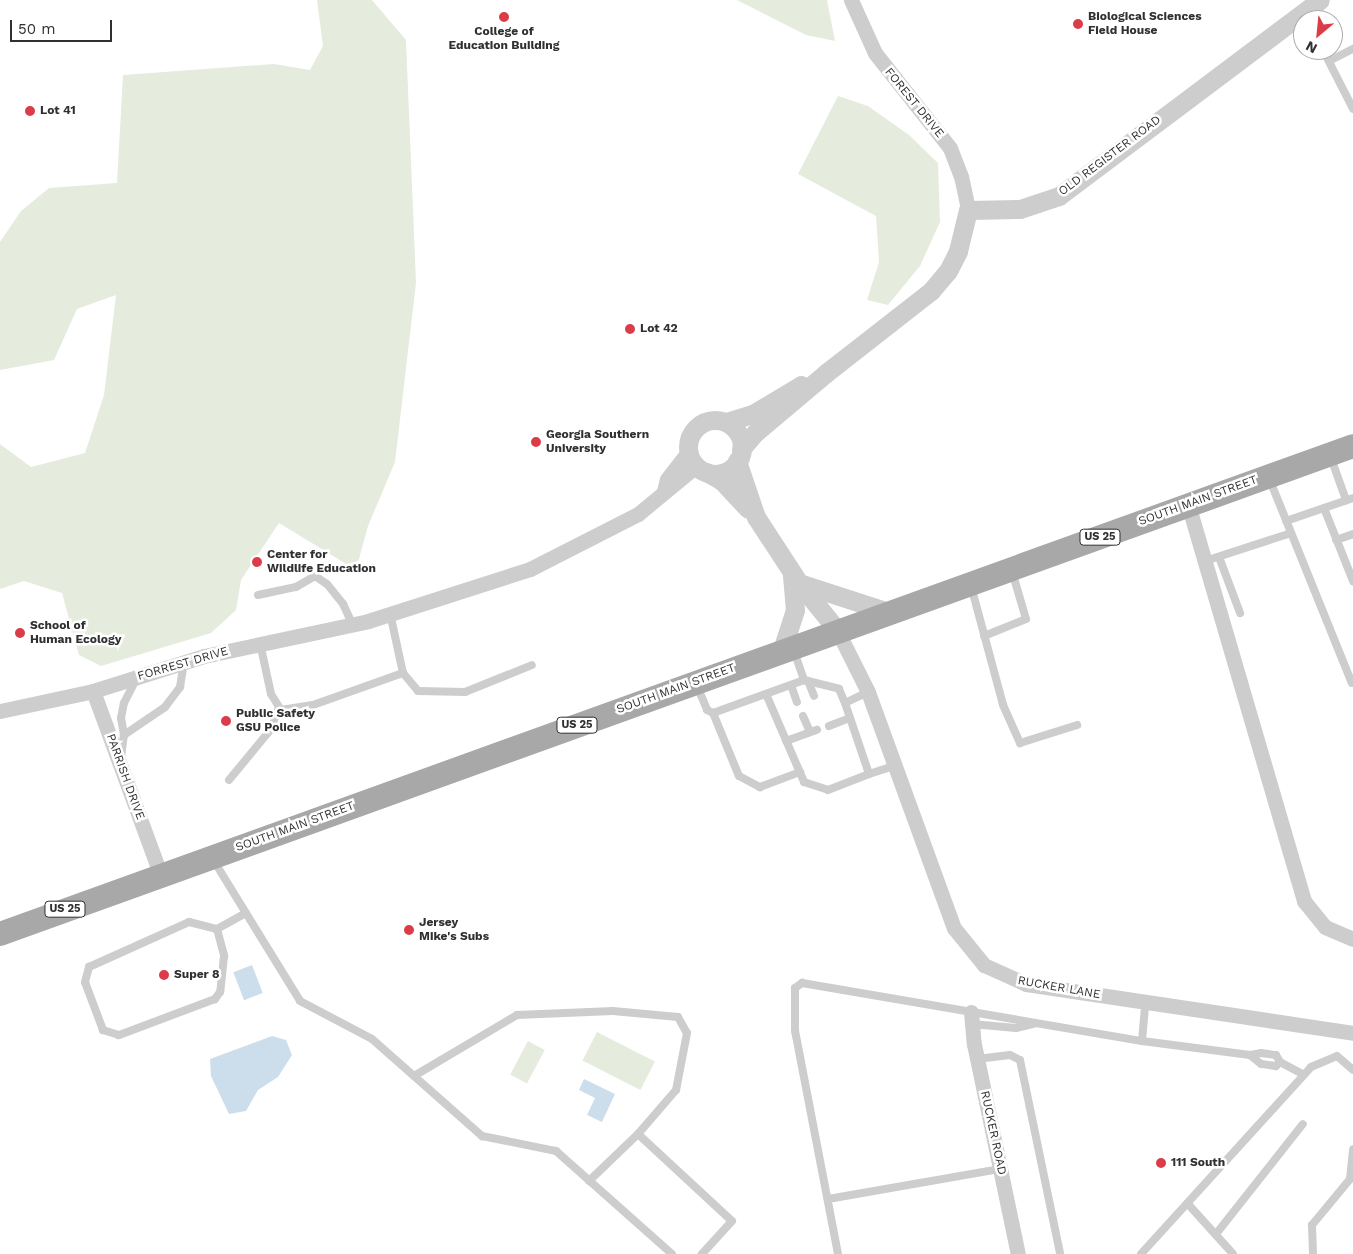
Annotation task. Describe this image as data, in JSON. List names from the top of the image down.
{
  "streets": {
    "main road": ["SOUTH MAIN STREET", "US 25"],
    "street": [
      "FOREST DRIVE",
      "OLD REGISTER ROAD",
      "FORREST DRIVE",
      "PARRISH DRIVE",
      "RUCKER LANE",
      "RUCKER ROAD"
    ]
  },
  "crossings": [
    ["FOREST DRIVE", "OLD REGISTER ROAD"],
    ["SOUTH MAIN STREET", "PARRISH DRIVE"],
    ["SOUTH MAIN STREET", "RUCKER LANE"],
    ["FORREST DRIVE", "PARRISH DRIVE"]
  ],
  "places": [
    "College of Education Building",
    "Biological Sciences Field House",
    "Lot 41",
    "Lot 42",
    "Georgia Southern University",
    "Center for Wildlife Education",
    "School of Human Ecology",
    "Public Safety GSU Police",
    "Jersey Mike's Subs",
    "Super 8",
    "111 South"
  ],
  "scale_bar": "50 m",
  "north": "bottom left"
}
